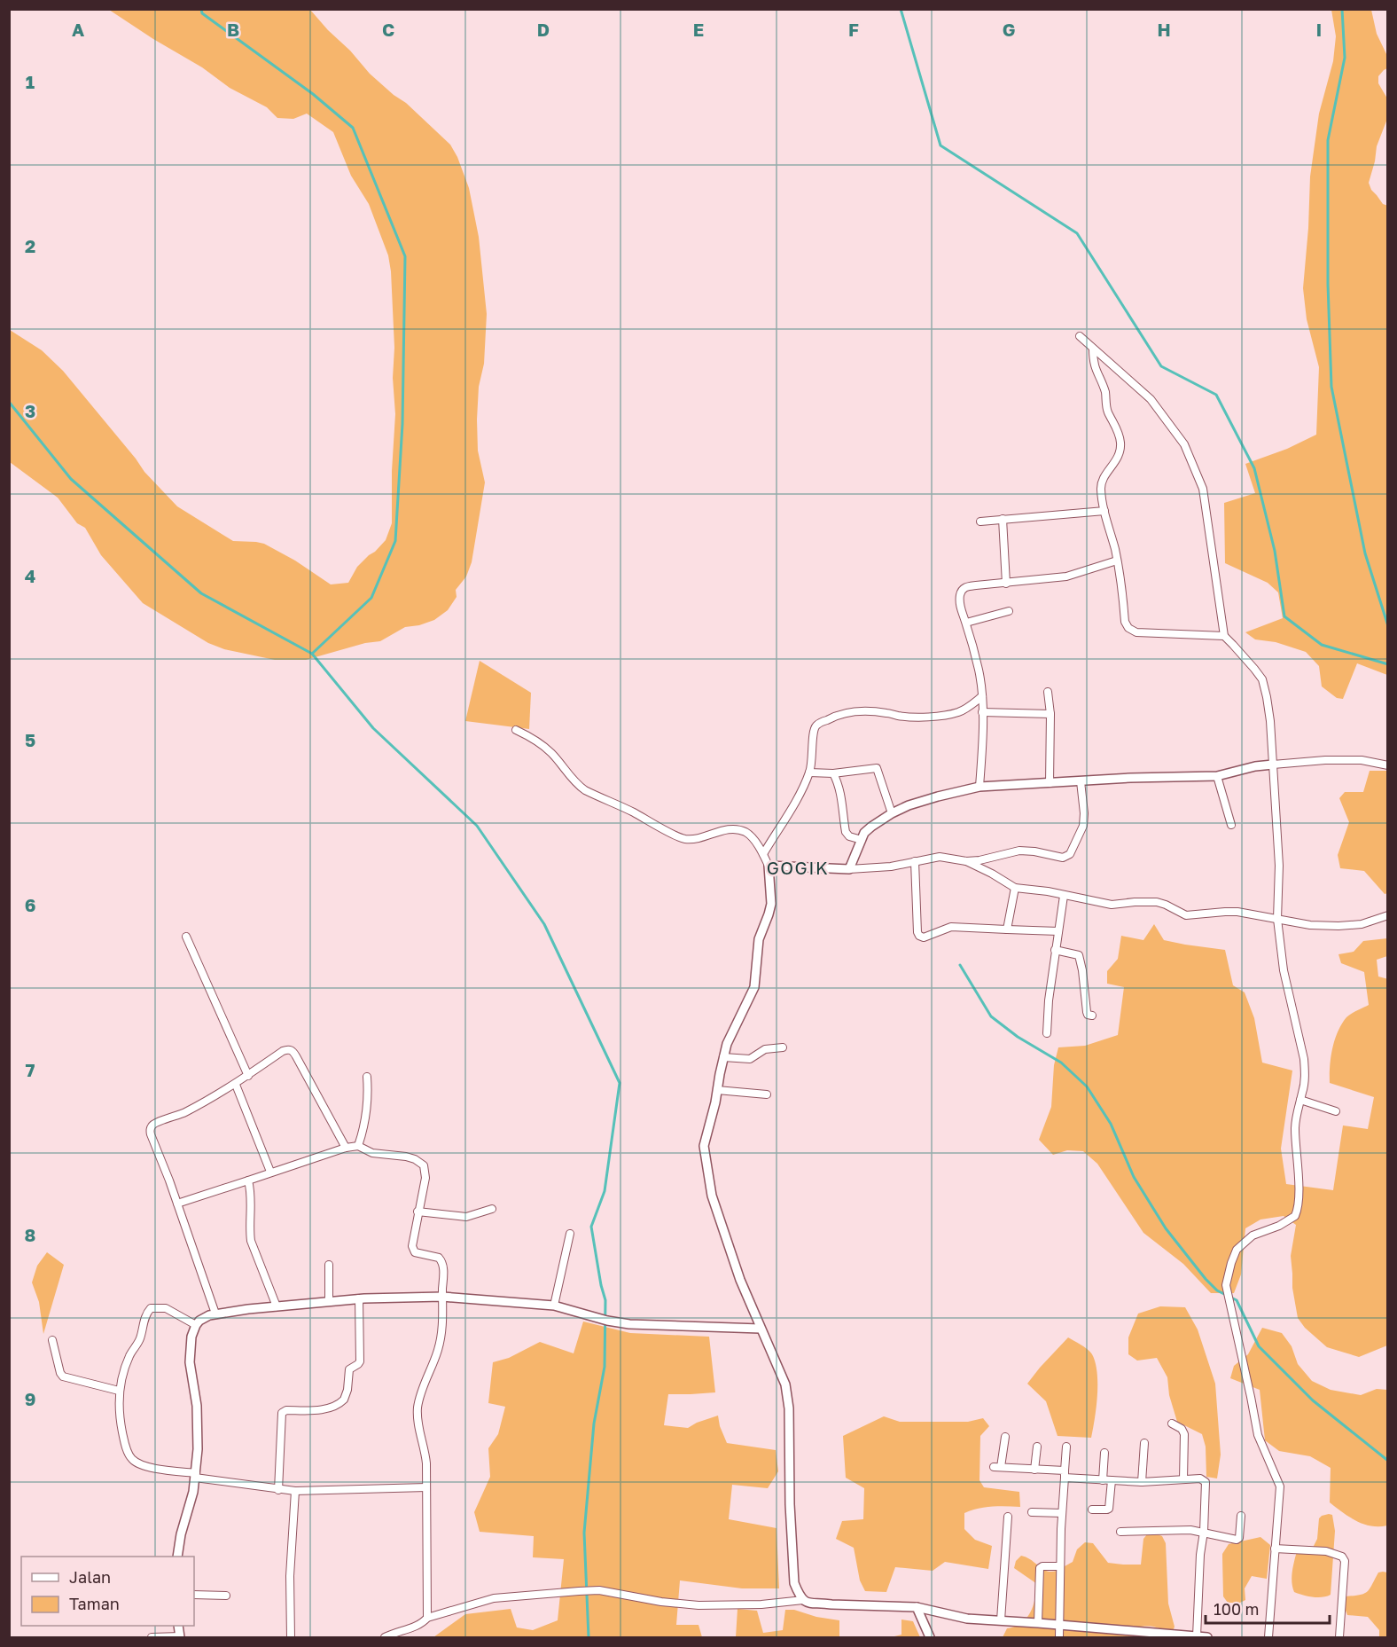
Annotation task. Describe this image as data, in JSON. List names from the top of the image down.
{
  "districts": ["GOGIK"],
  "legend": ["Jalan", "Taman"],
  "scale_bar": "100 m",
  "grid": {
    "columns": [
      "A",
      "B",
      "C",
      "D",
      "E",
      "F",
      "G",
      "H",
      "I"
    ],
    "rows": [
      "1",
      "2",
      "3",
      "4",
      "5",
      "6",
      "7",
      "8",
      "9"
    ]
  }
}
